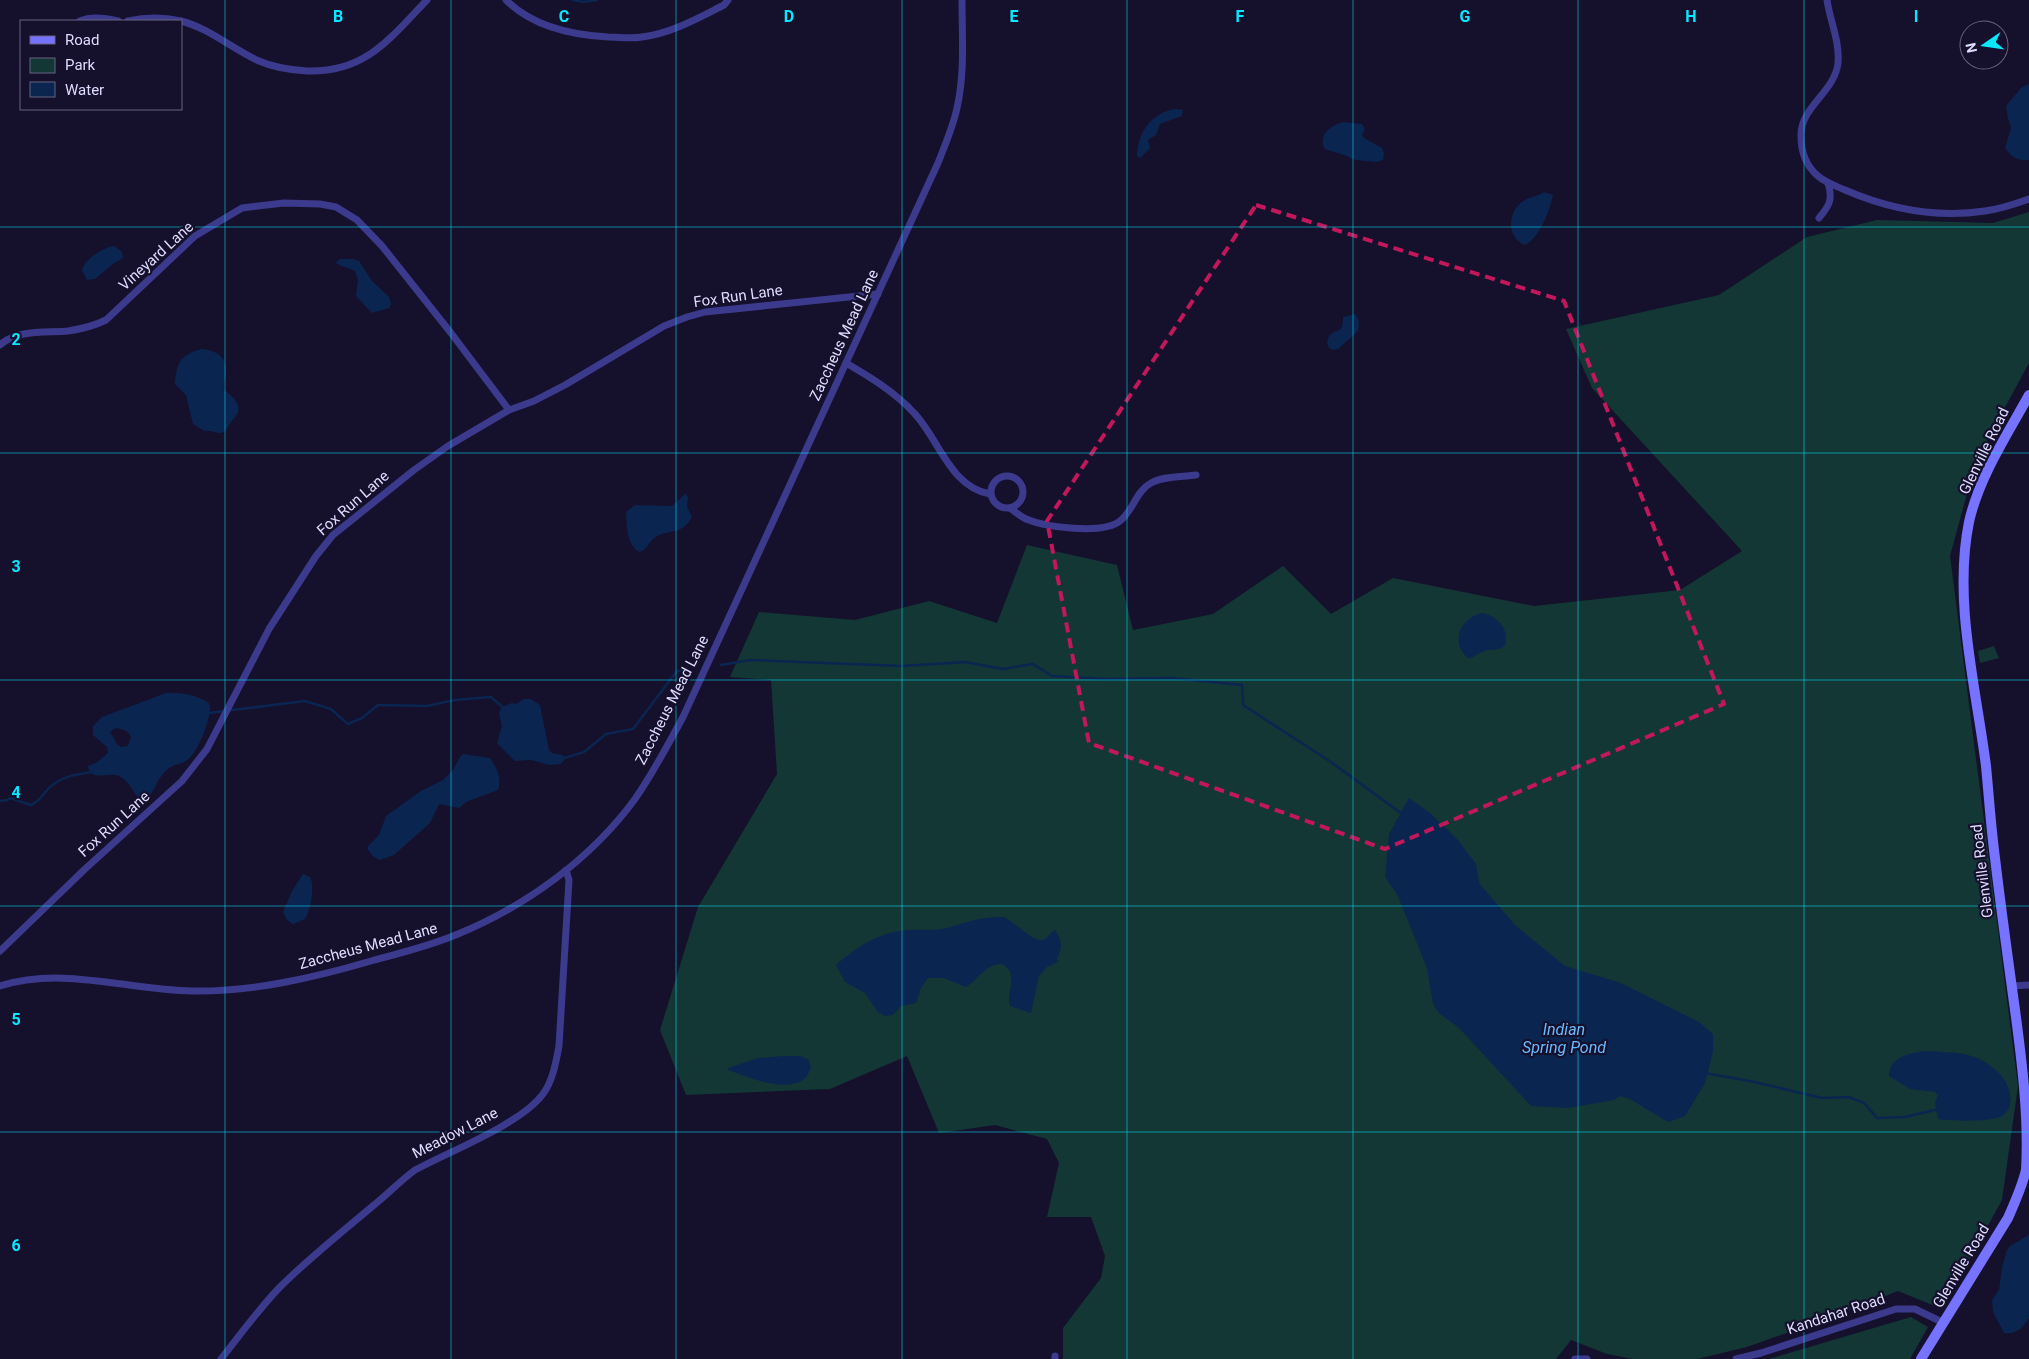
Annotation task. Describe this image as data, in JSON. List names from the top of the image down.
{
  "streets": {
    "main road": ["Glenville Road"],
    "street": [
      "Vineyard Lane",
      "Fox Run Lane",
      "Zaccheus Mead Lane",
      "Meadow Lane",
      "Kandahar Road"
    ]
  },
  "crossings": [
    ["Vineyard Lane", "Fox Run Lane"],
    ["Fox Run Lane", "Zaccheus Mead Lane"],
    ["Zaccheus Mead Lane", "Meadow Lane"],
    ["Glenville Road", "Kandahar Road"]
  ],
  "water": ["Indian Spring Pond"],
  "legend": ["Road", "Park", "Water"],
  "north": "left",
  "grid": {
    "columns": [
      "B",
      "C",
      "D",
      "E",
      "F",
      "G",
      "H",
      "I"
    ],
    "rows": [
      "2",
      "3",
      "4",
      "5",
      "6"
    ]
  }
}
